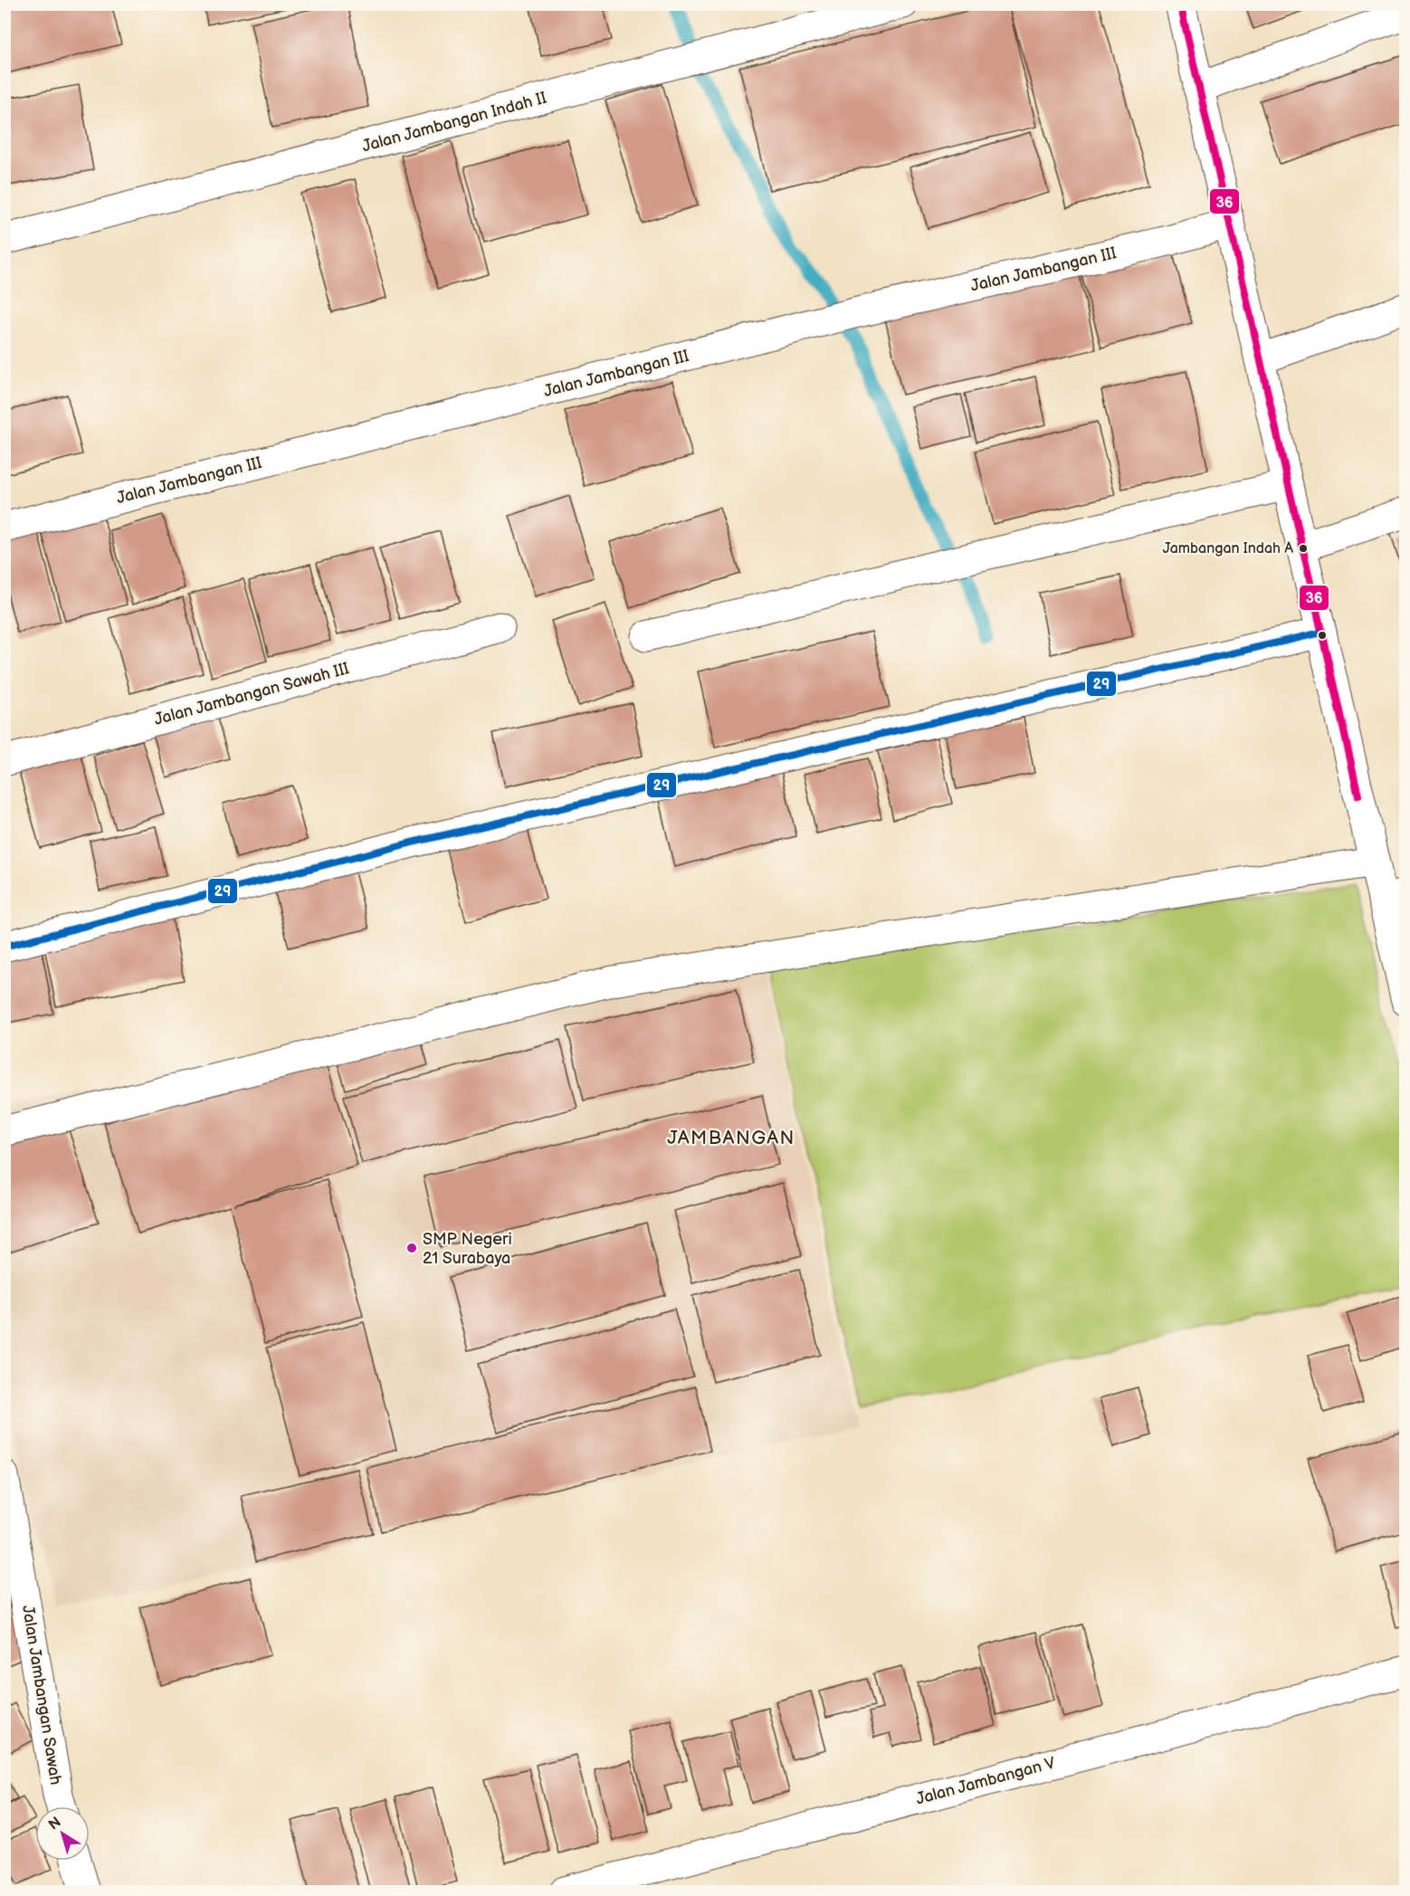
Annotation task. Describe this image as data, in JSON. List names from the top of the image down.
{
  "streets": {
    "street": [
      "Jalan Jambangan Indah II",
      "Jalan Jambangan III",
      "Jalan Jambangan Sawah III",
      "Jalan Jambangan Sawah",
      "Jalan Jambangan V"
    ]
  },
  "districts": ["JAMBANGAN"],
  "places": ["Jambangan Indah A", "SMP Negeri 21 Surabaya"],
  "lines": ["transit line 36", "transit line 29"],
  "north": "top left"
}
